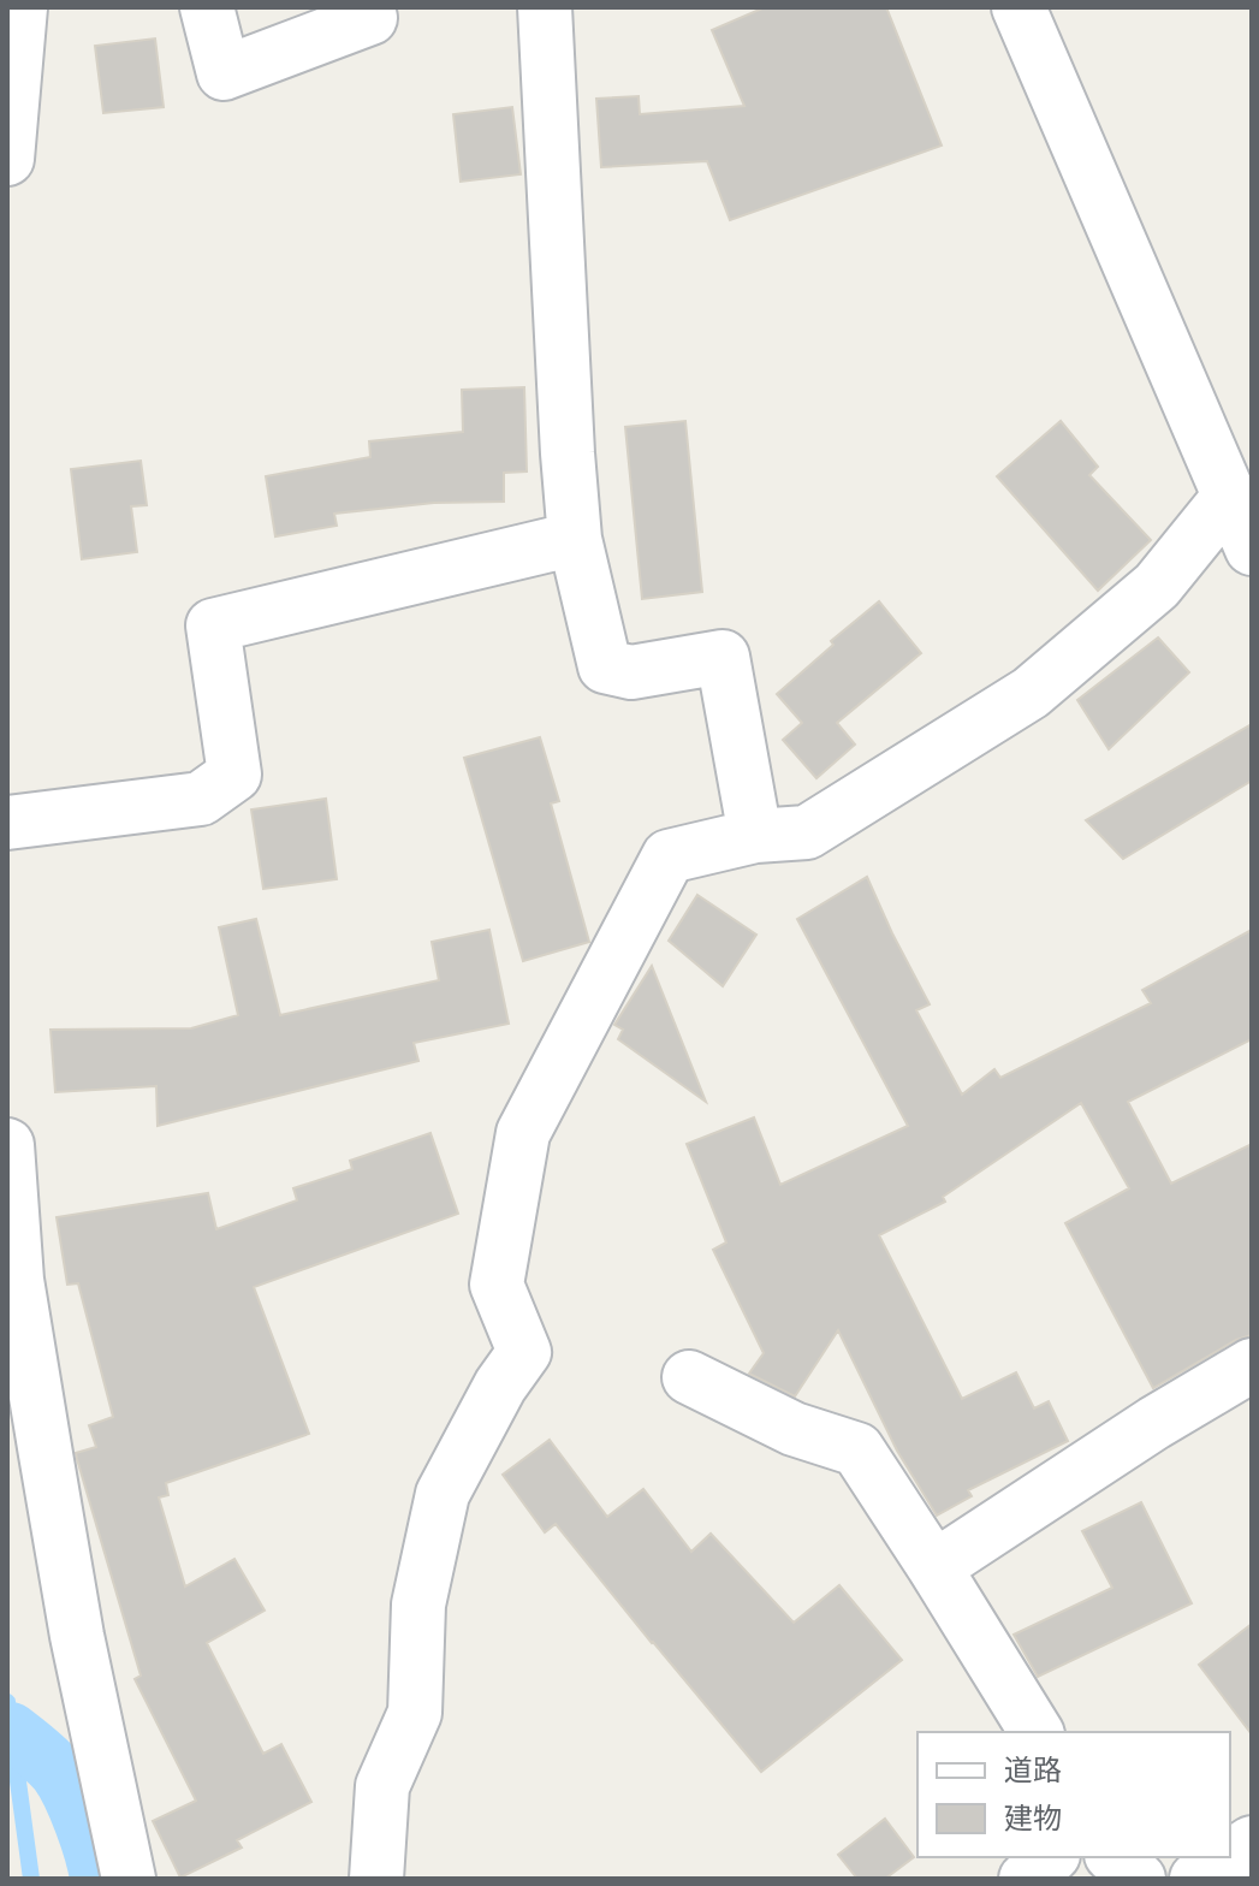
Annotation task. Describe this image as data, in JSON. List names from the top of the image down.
{
  "legend": ["道路", "建物"]
}
